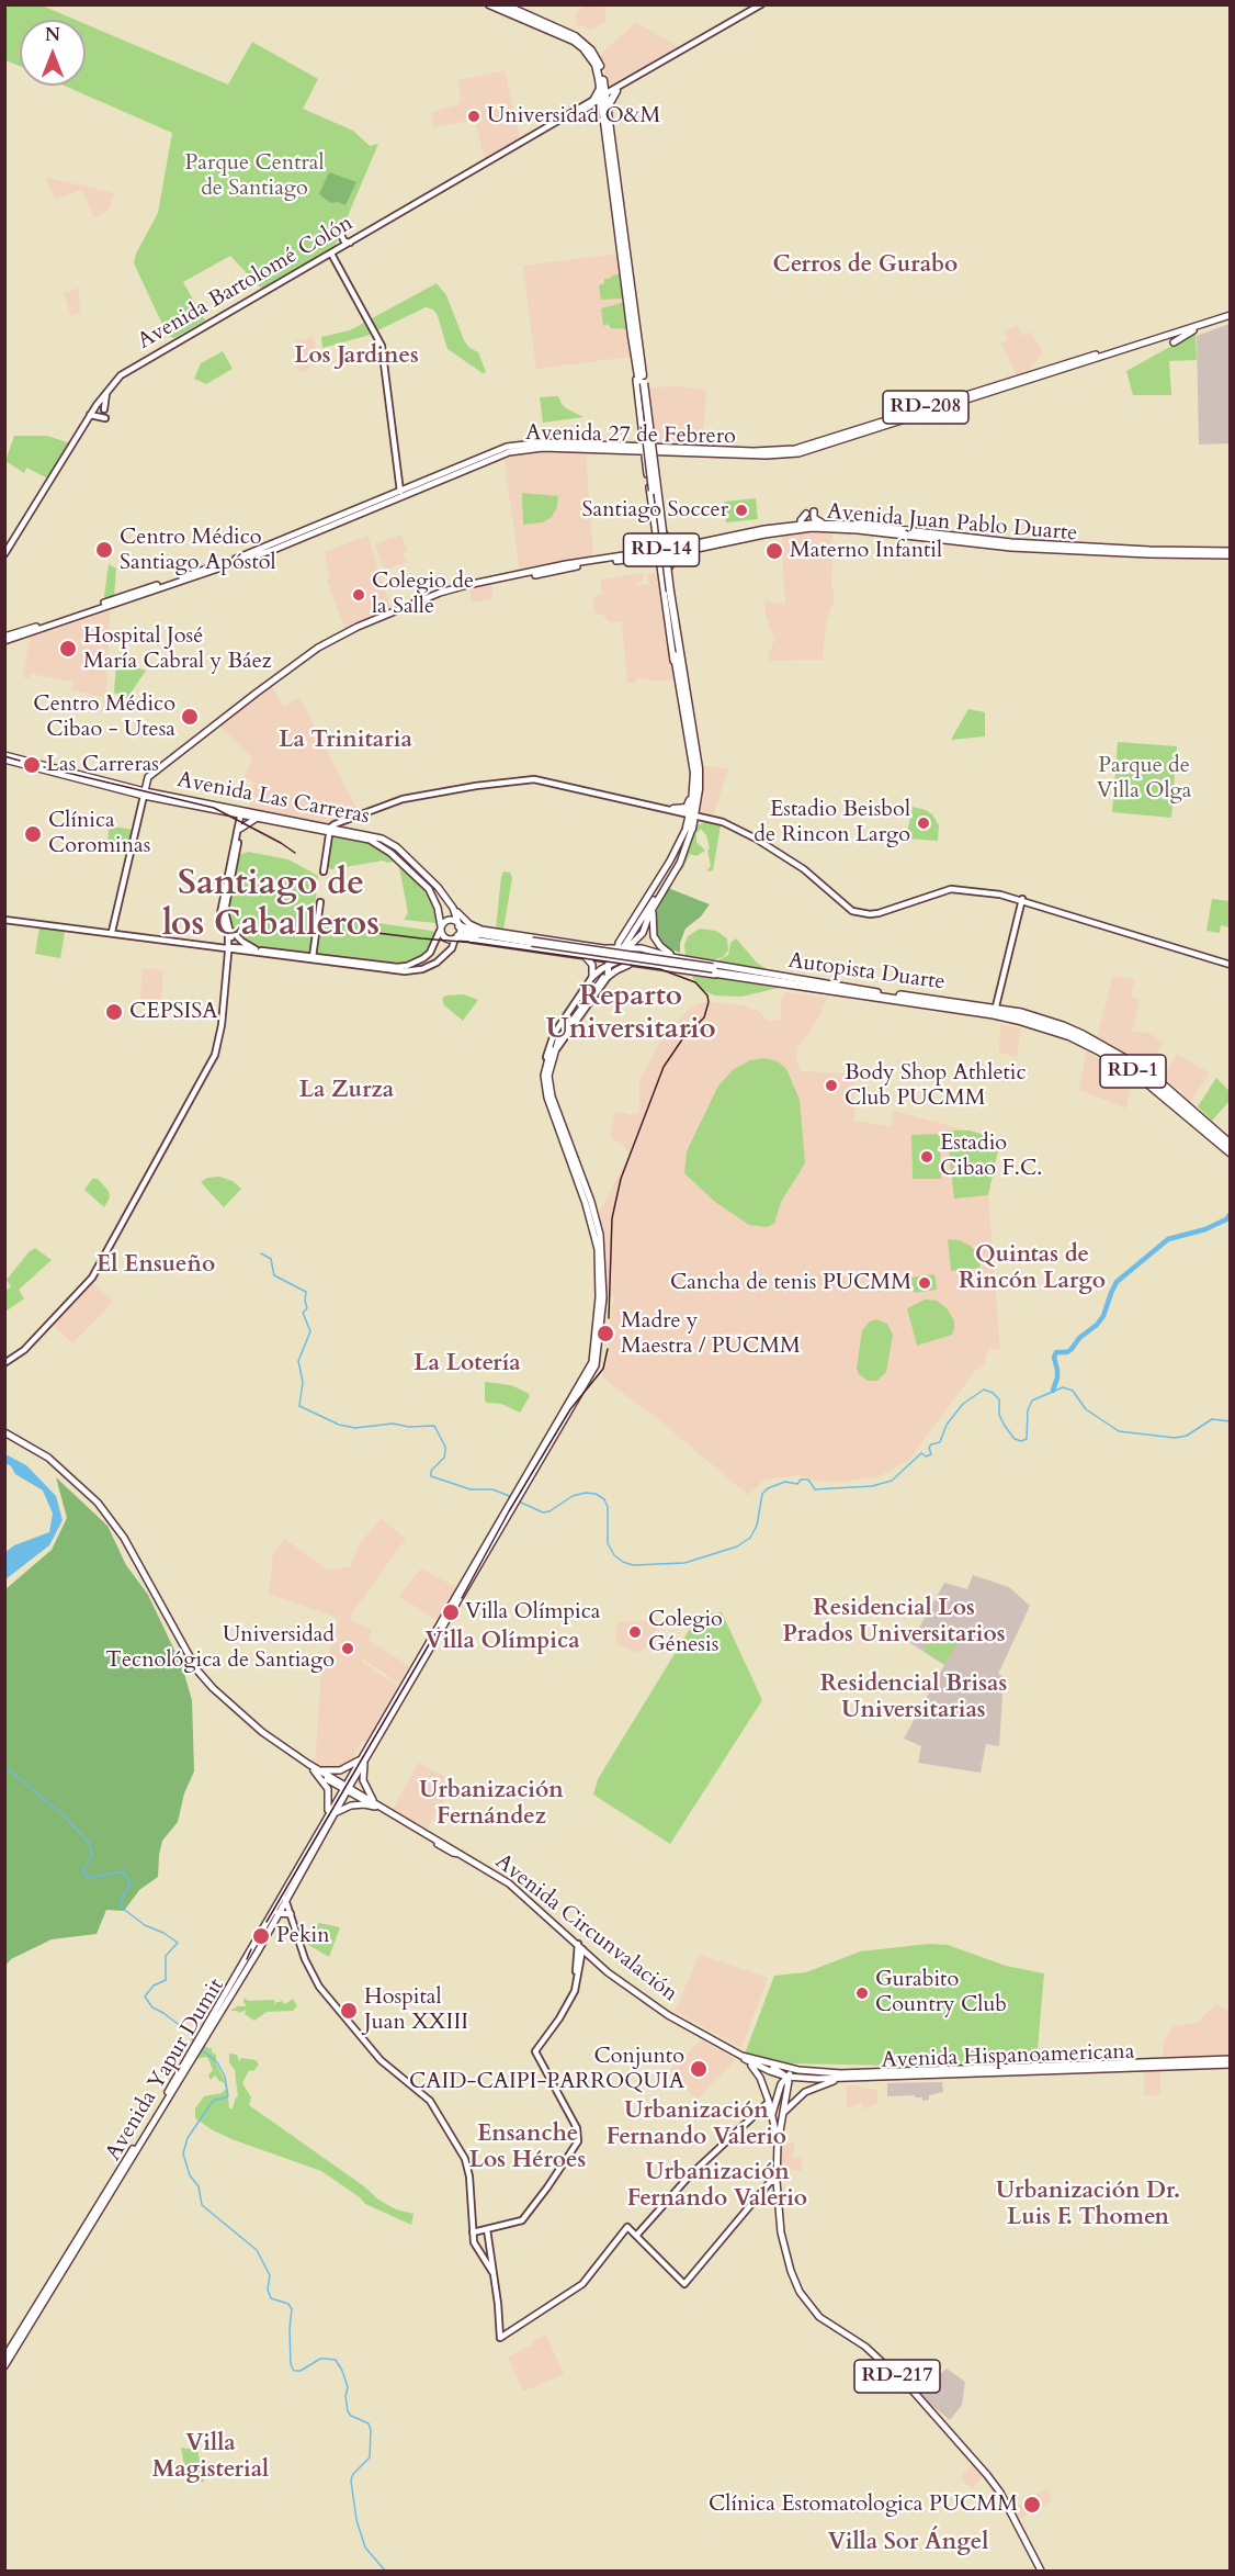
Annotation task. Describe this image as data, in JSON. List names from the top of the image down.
{
  "streets": {
    "highway": ["Autopista Duarte", "RD-1"],
    "main road": [
      "Avenida Bartolomé Colón",
      "RD-208",
      "Avenida 27 de Febrero",
      "Avenida Juan Pablo Duarte",
      "RD-14",
      "Avenida Las Carreras",
      "Avenida Circunvalación",
      "Avenida Hispanoamericana",
      "Avenida Yapur Dumit",
      "RD-217"
    ]
  },
  "crossings": [
    ["Avenida Juan Pablo Duarte", "Avenida Las Carreras"],
    ["Avenida Las Carreras", "Autopista Duarte"],
    ["Avenida Circunvalación", "Avenida Hispanoamericana"],
    ["Avenida Circunvalación", "Avenida Yapur Dumit"]
  ],
  "districts": [
    "Cerros de Gurabo",
    "Los Jardines",
    "La Trinitaria",
    "Santiago de los Caballeros",
    "Reparto Universitario",
    "La Zurza",
    "Quintas de Rincón Largo",
    "El Ensueño",
    "La Lotería",
    "Residencial Los Prados Universitarios",
    "Villa Olímpica",
    "Residencial Brisas Universitarias",
    "Urbanización Fernández",
    "Urbanización Fernando Valerio",
    "Ensanche Los Héroes",
    "Urbanización Fernando Valerio",
    "Urbanización Dr. Luis F. Thomen",
    "Villa Magisterial",
    "Villa Sor Ángel"
  ],
  "parks": ["Parque Central de Santiago", "Parque de Villa Olga"],
  "places": [
    "Universidad O&M",
    "Santiago Soccer",
    "Centro Médico Santiago Apóstol",
    "Materno Infantil",
    "Colegio de la Salle",
    "Hospital José María Cabral y Báez",
    "Centro Médico Cibao - Utesa",
    "Las Carreras",
    "Estadio Beisbol de Rincon Largo",
    "Clínica Corominas",
    "CEPSISA",
    "Body Shop Athletic Club PUCMM",
    "Estadio Cibao F.C.",
    "Cancha de tenis PUCMM",
    "Madre y Maestra / PUCMM",
    "Villa Olímpica",
    "Colegio Génesis",
    "Universidad Tecnológica de Santiago",
    "Pekin",
    "Gurabito Country Club",
    "Hospital Juan XXIII",
    "Conjunto CAID-CAIPI-PARROQUIA",
    "Clínica Estomatologica PUCMM"
  ],
  "north": "top"
}
